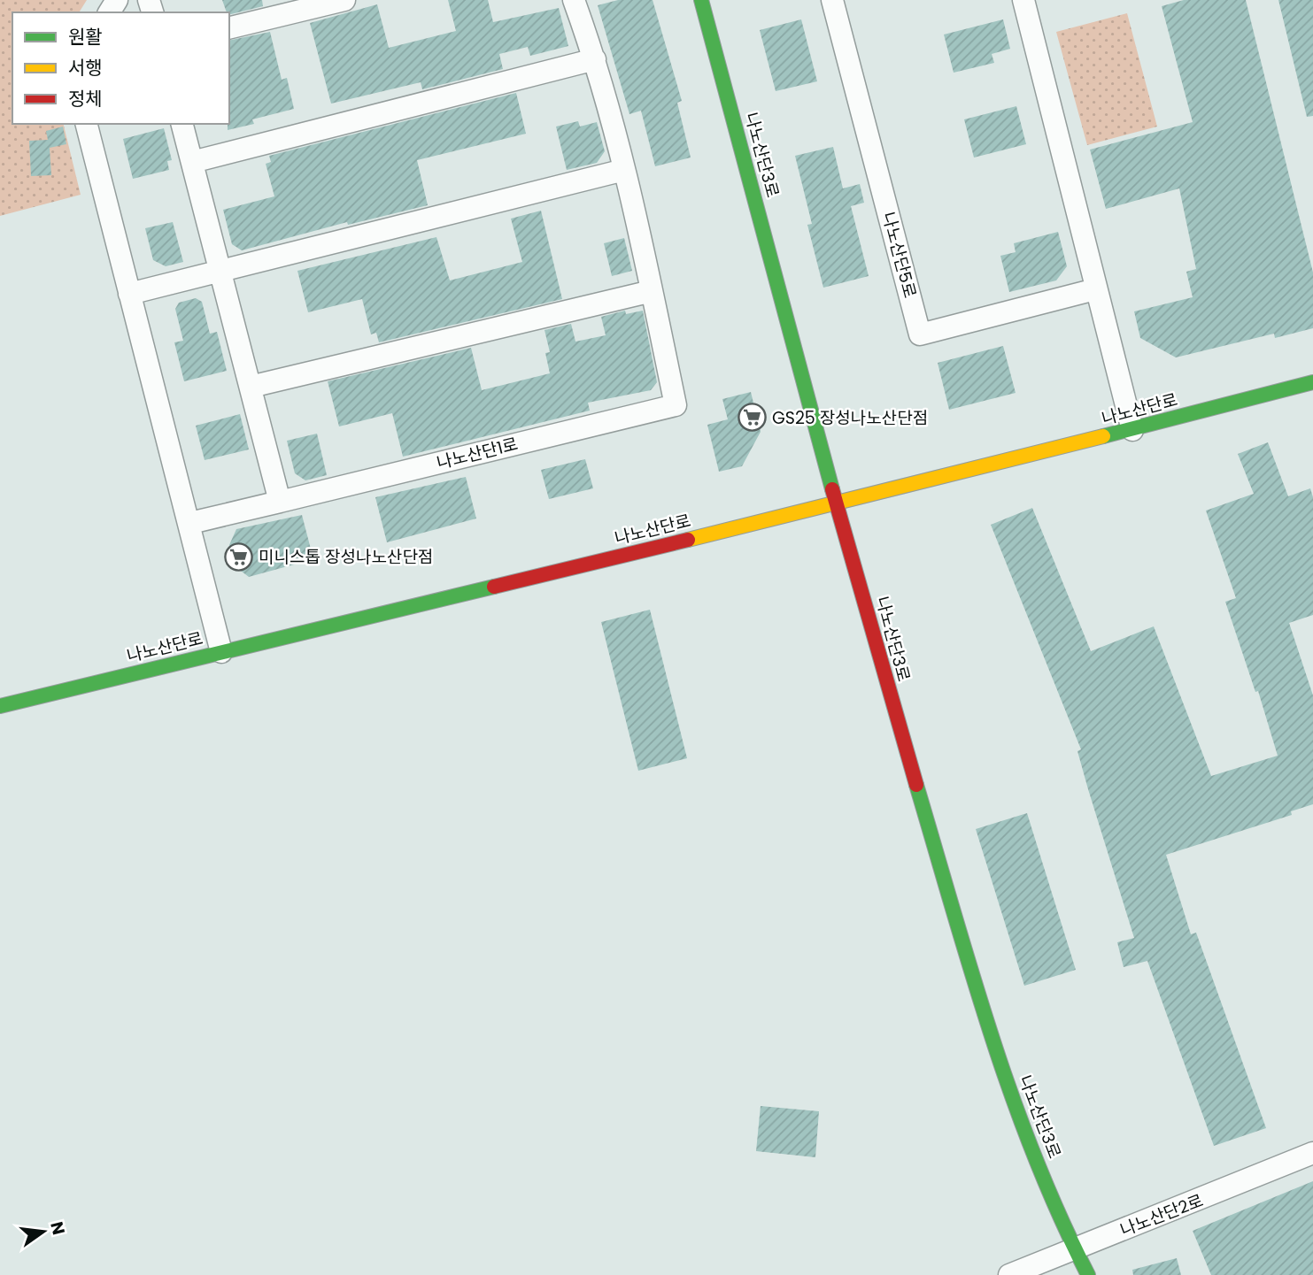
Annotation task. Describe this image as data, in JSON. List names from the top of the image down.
{
  "streets": {
    "street": [
      "나노산단3로",
      "나노산단5로",
      "나노산단로",
      "나노산단1로",
      "나노산단2로"
    ]
  },
  "crossings": [
    ["나노산단3로", "나노산단로"],
    ["나노산단3로", "나노산단2로"]
  ],
  "places": {
    "supermarket": ["GS25 장성나노산단점", "미니스톱 장성나노산단점"]
  },
  "legend": ["원활", "서행", "정체"],
  "north": "right"
}
